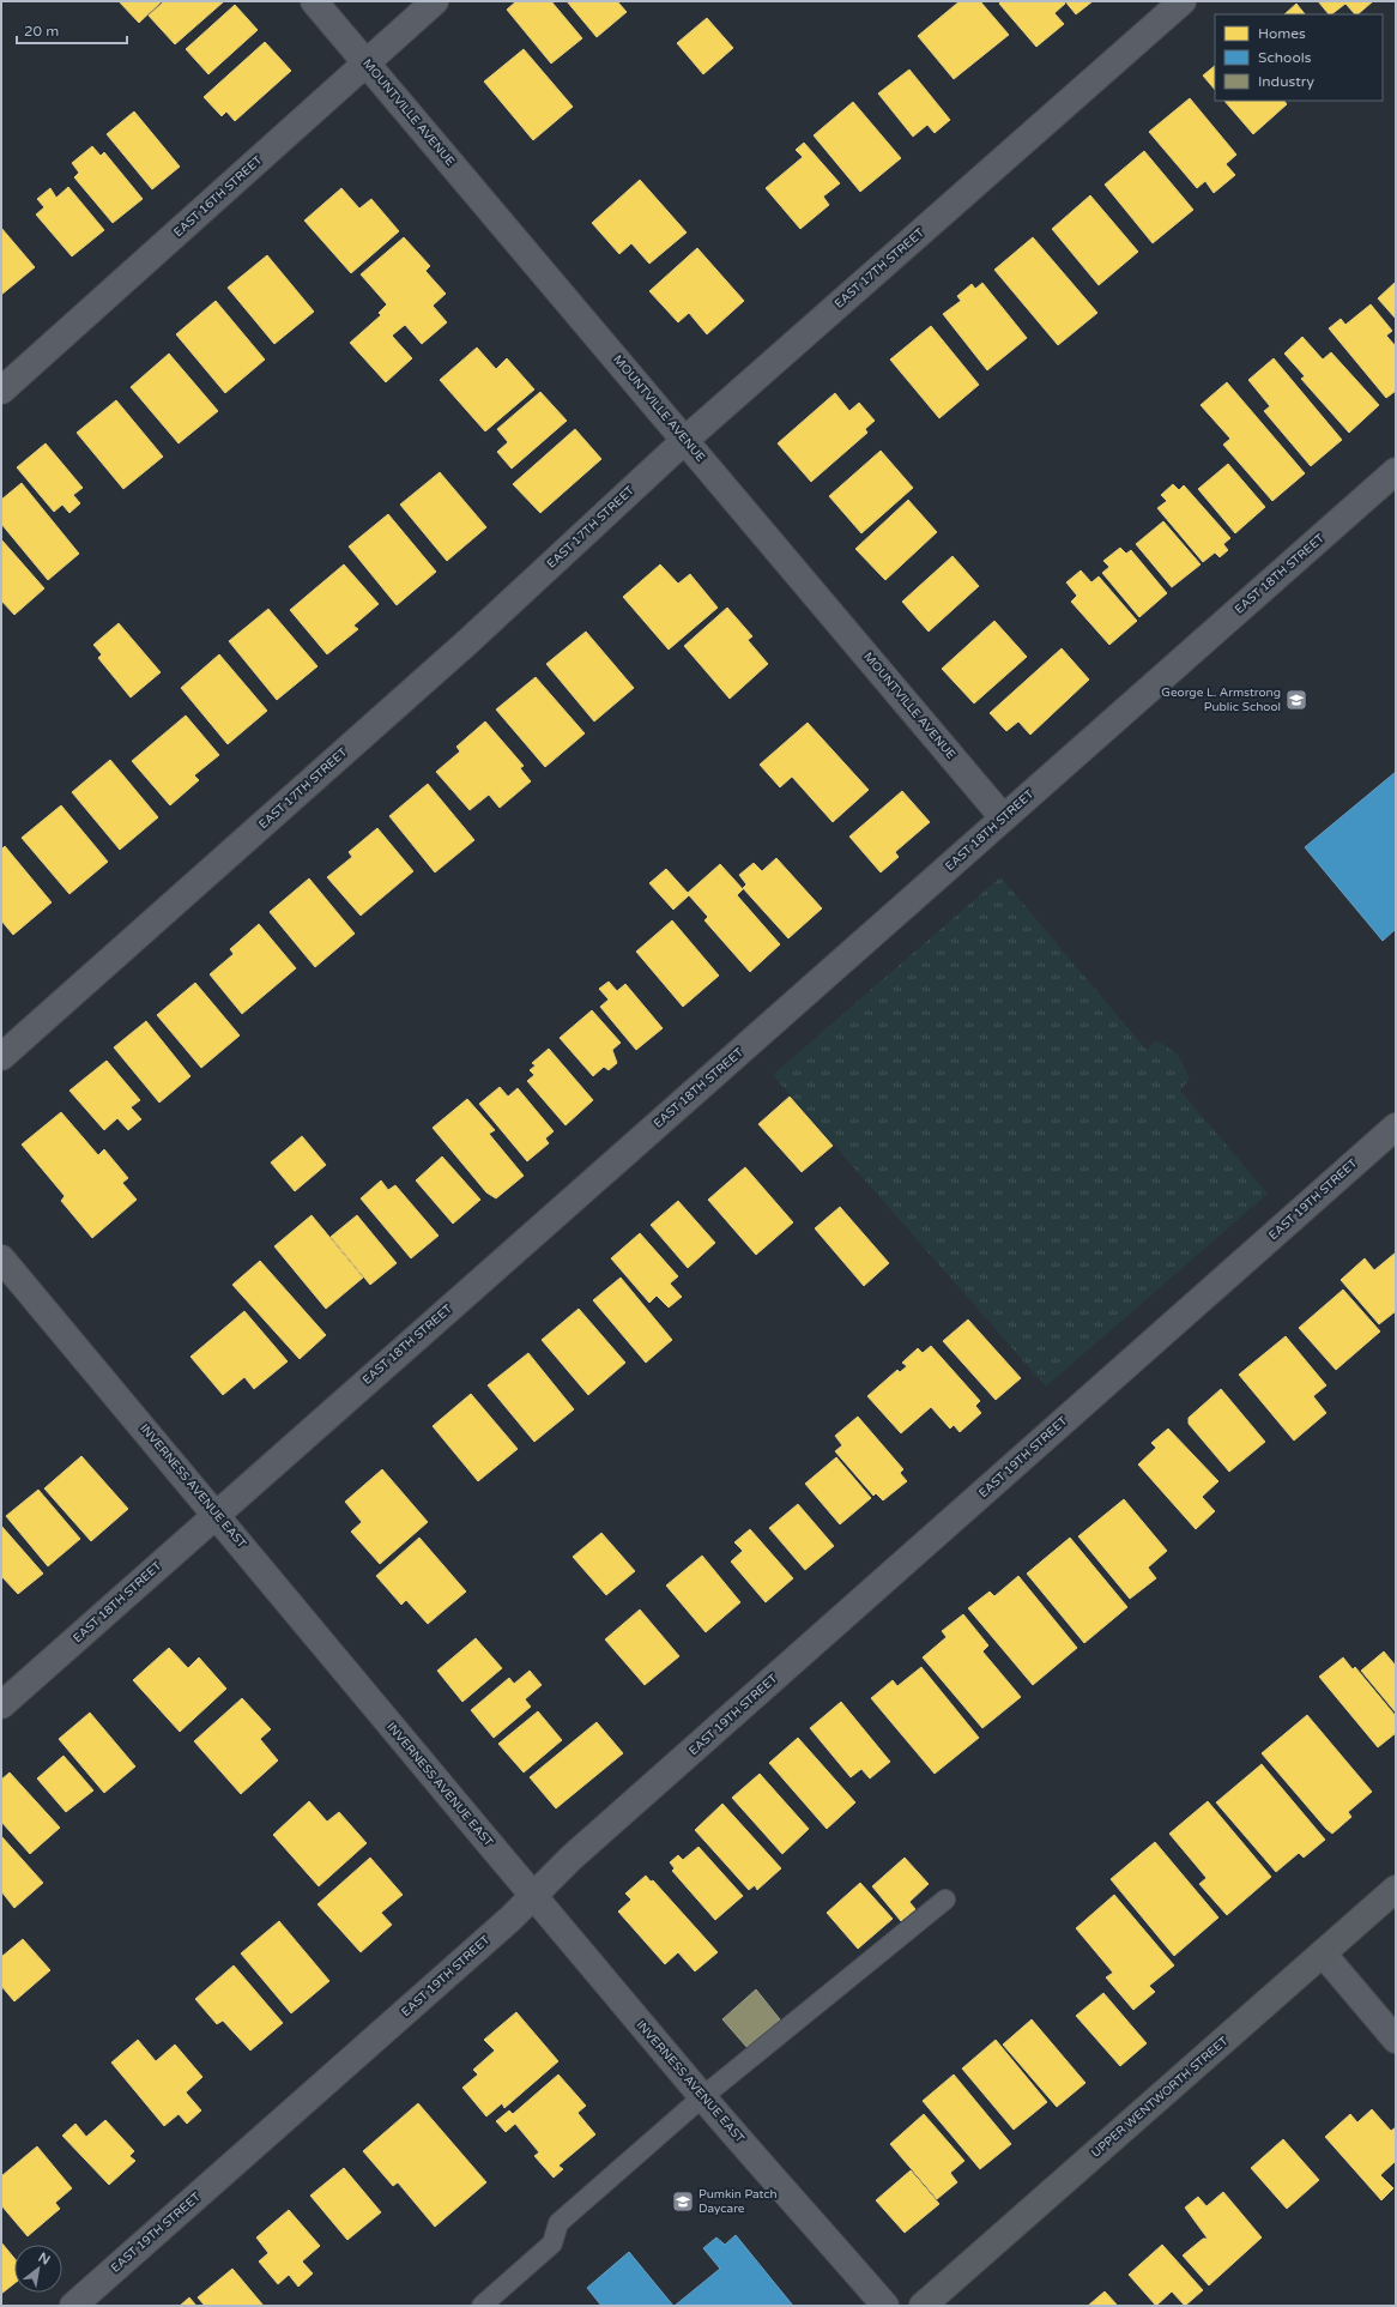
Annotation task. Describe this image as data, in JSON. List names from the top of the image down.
{
  "streets": {
    "main road": ["UPPER WENTWORTH STREET"],
    "street": [
      "MOUNTVILLE AVENUE",
      "EAST 16TH STREET",
      "EAST 17TH STREET",
      "EAST 18TH STREET",
      "EAST 19TH STREET",
      "INVERNESS AVENUE EAST"
    ]
  },
  "crossings": [
    ["MOUNTVILLE AVENUE", "EAST 16TH STREET"],
    ["MOUNTVILLE AVENUE", "EAST 17TH STREET"],
    ["MOUNTVILLE AVENUE", "EAST 18TH STREET"],
    ["EAST 18TH STREET", "INVERNESS AVENUE EAST"],
    ["EAST 19TH STREET", "INVERNESS AVENUE EAST"]
  ],
  "places": {
    "school or university": ["George L. Armstrong Public School", "Pumkin Patch Daycare"]
  },
  "legend": ["Homes", "Schools", "Industry"],
  "scale_bar": "20 m",
  "north": "top right"
}
